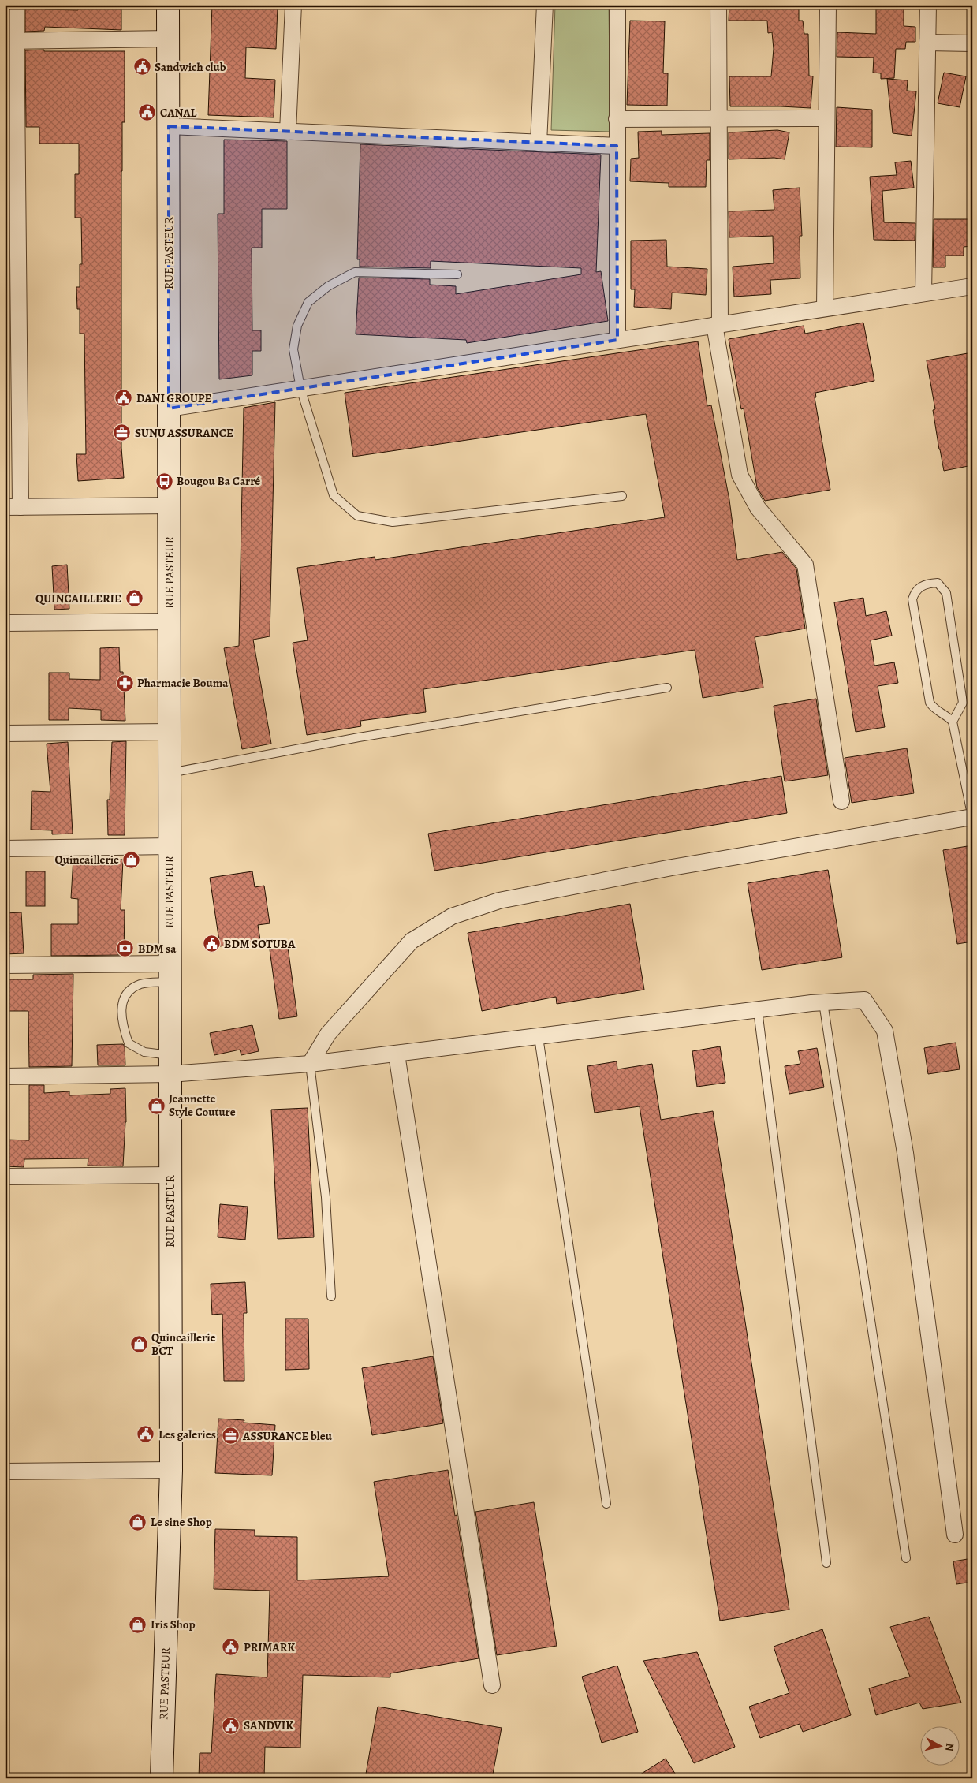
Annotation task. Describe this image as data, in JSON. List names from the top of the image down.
{
  "streets": {
    "main road": ["RUE PASTEUR"]
  },
  "places": {
    "public building": [
      "Sandwich club",
      "CANAL",
      "DANI GROUPE",
      "BDM SOTUBA",
      "Les galeries",
      "PRIMARK",
      "SANDVIK"
    ],
    "office": ["SUNU ASSURANCE", "ASSURANCE bleu"],
    "bus stop": ["Bougou Ba Carré"],
    "shop": [
      "QUINCAILLERIE",
      "Quincaillerie",
      "Jeannette Style Couture",
      "Quincaillerie BCT",
      "Le sine Shop",
      "Iris Shop"
    ],
    "pharmacy": ["Pharmacie Bouma"],
    "bank": ["BDM sa"]
  },
  "north": "right"
}
